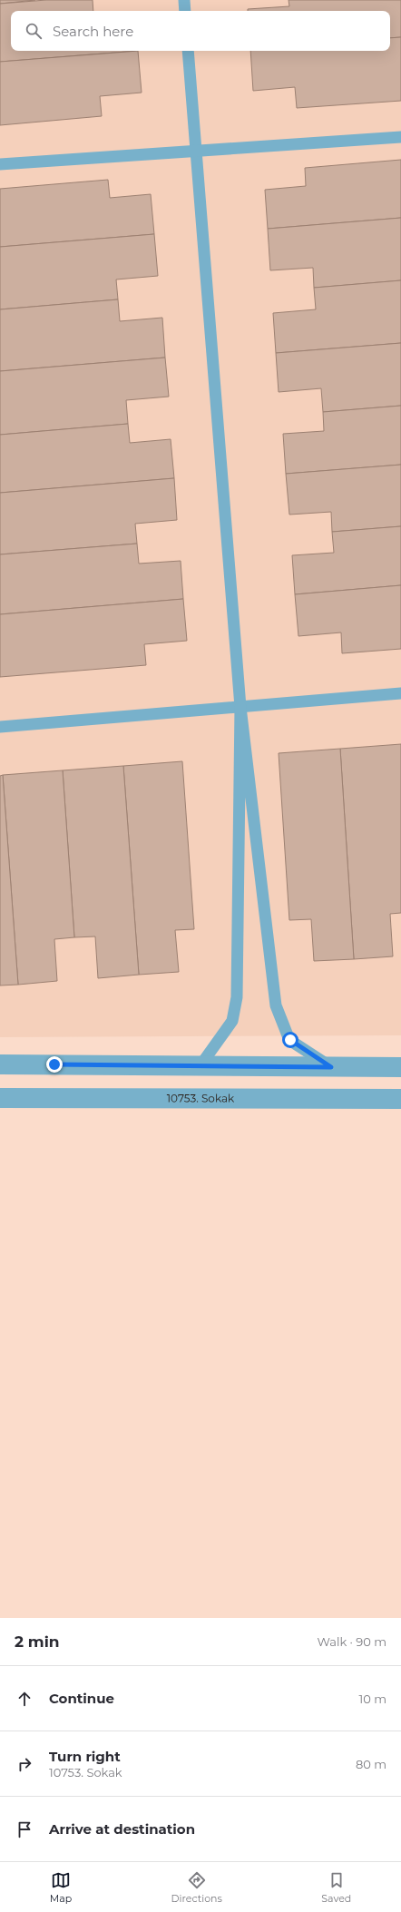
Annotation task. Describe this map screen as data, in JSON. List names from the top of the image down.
{
  "streets": {
    "street": ["10753. Sokak"]
  },
  "page": {
    "search": "Search here",
    "heading": ["2 min", "Walk · 90 m"],
    "list": [
      ["Continue", "10 m"],
      ["Turn right", "10753. Sokak", "80 m"],
      "Arrive at destination"
    ],
    "nav": ["Map", "Directions", "Saved"]
  }
}
